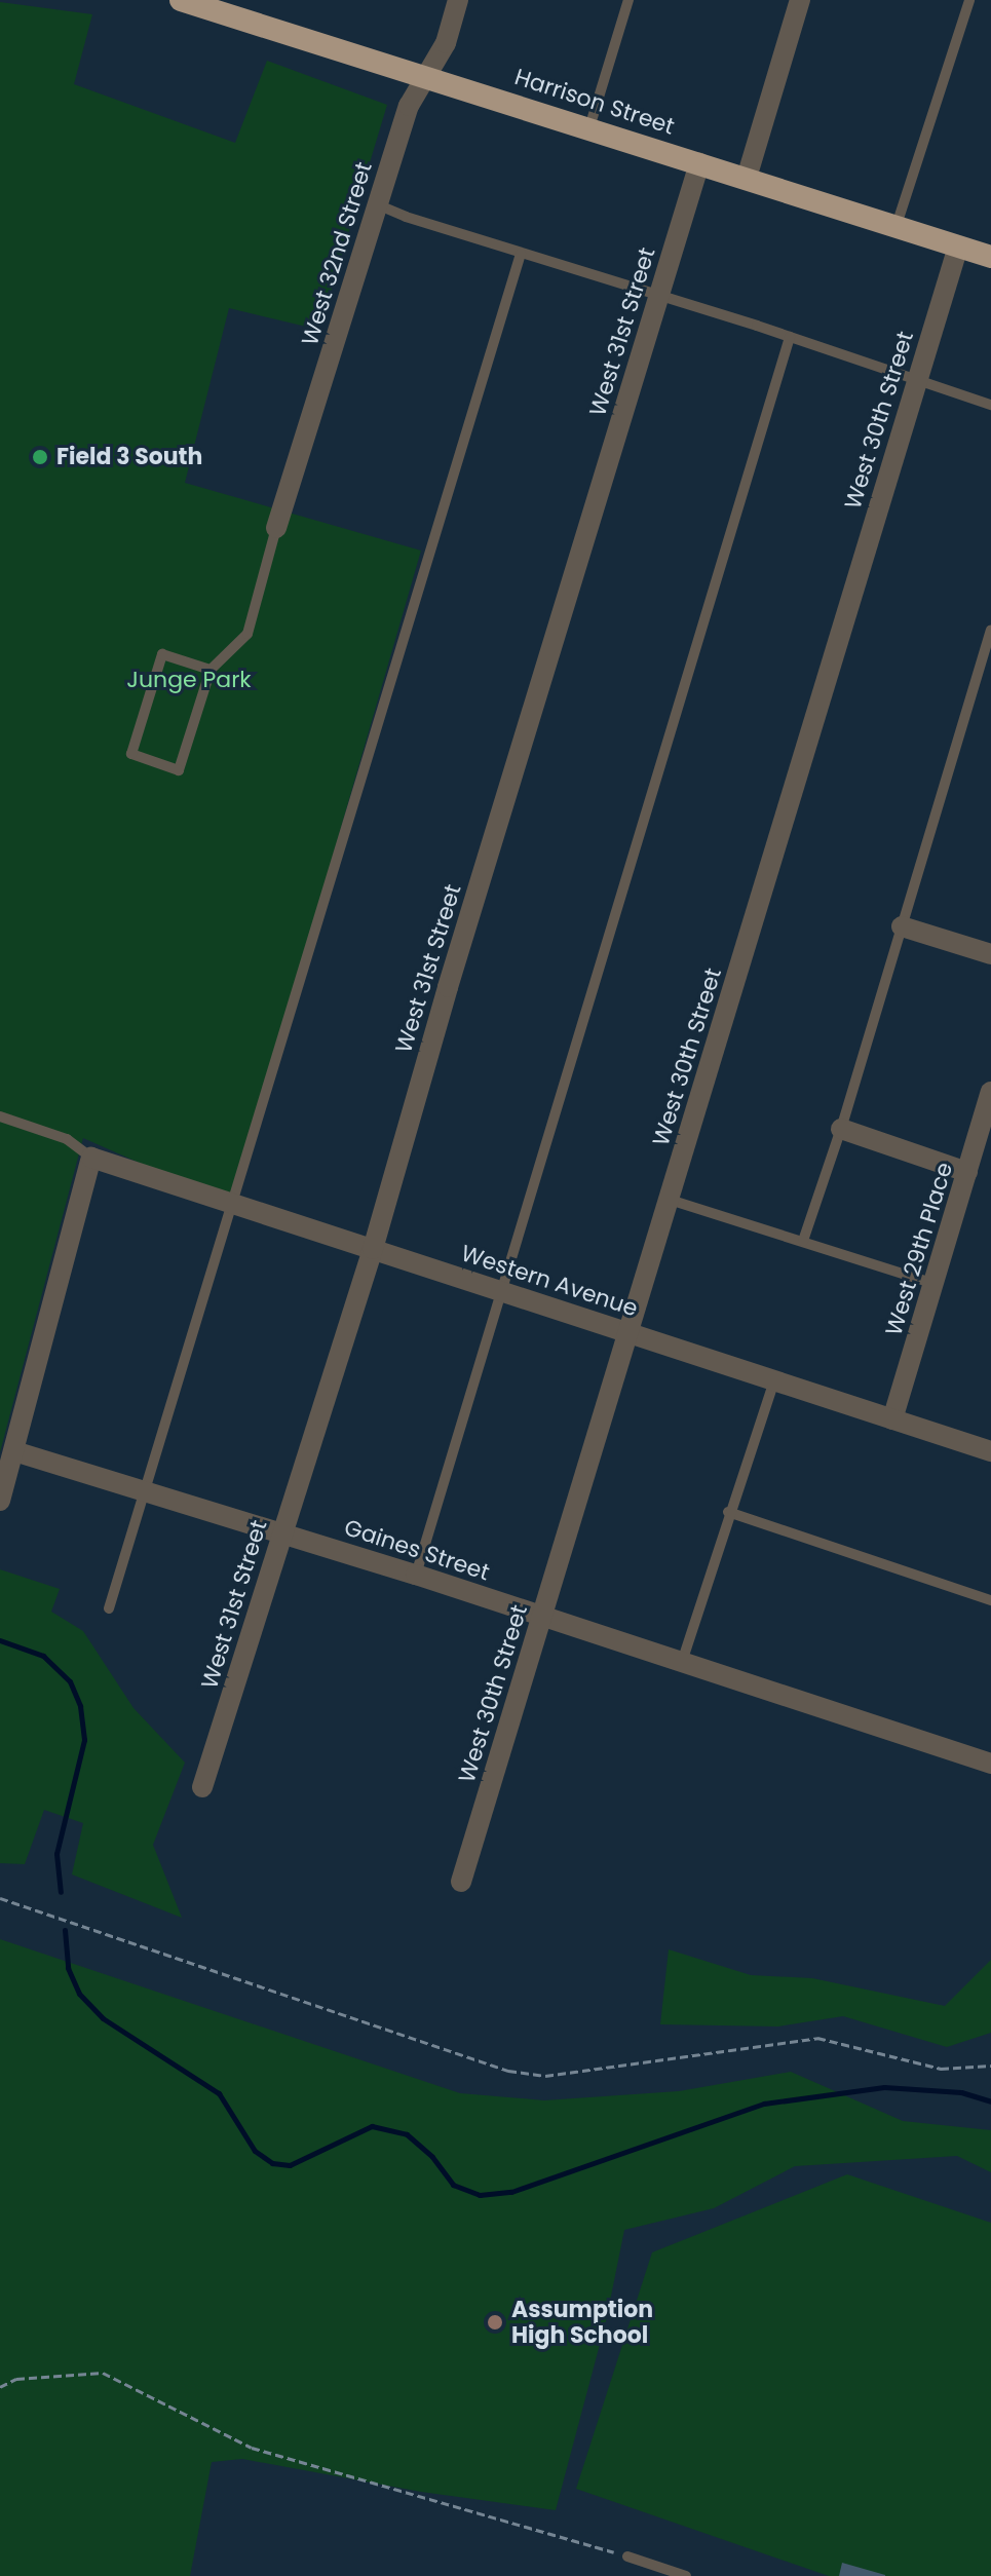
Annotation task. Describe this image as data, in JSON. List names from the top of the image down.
{
  "streets": {
    "highway": ["Harrison Street"],
    "street": [
      "West 32nd Street",
      "West 31st Street",
      "West 30th Street",
      "West 29th Place",
      "Western Avenue",
      "Gaines Street"
    ]
  },
  "crossings": [
    ["Harrison Street", "West 32nd Street"],
    ["Harrison Street", "West 31st Street"],
    ["Harrison Street", "West 30th Street"],
    ["West 31st Street", "Western Avenue"],
    ["West 31st Street", "Gaines Street"],
    ["West 30th Street", "Western Avenue"],
    ["West 30th Street", "Gaines Street"],
    ["West 29th Place", "Western Avenue"]
  ],
  "parks": ["Junge Park"],
  "places": ["Field 3 South", "Assumption High School"]
}
